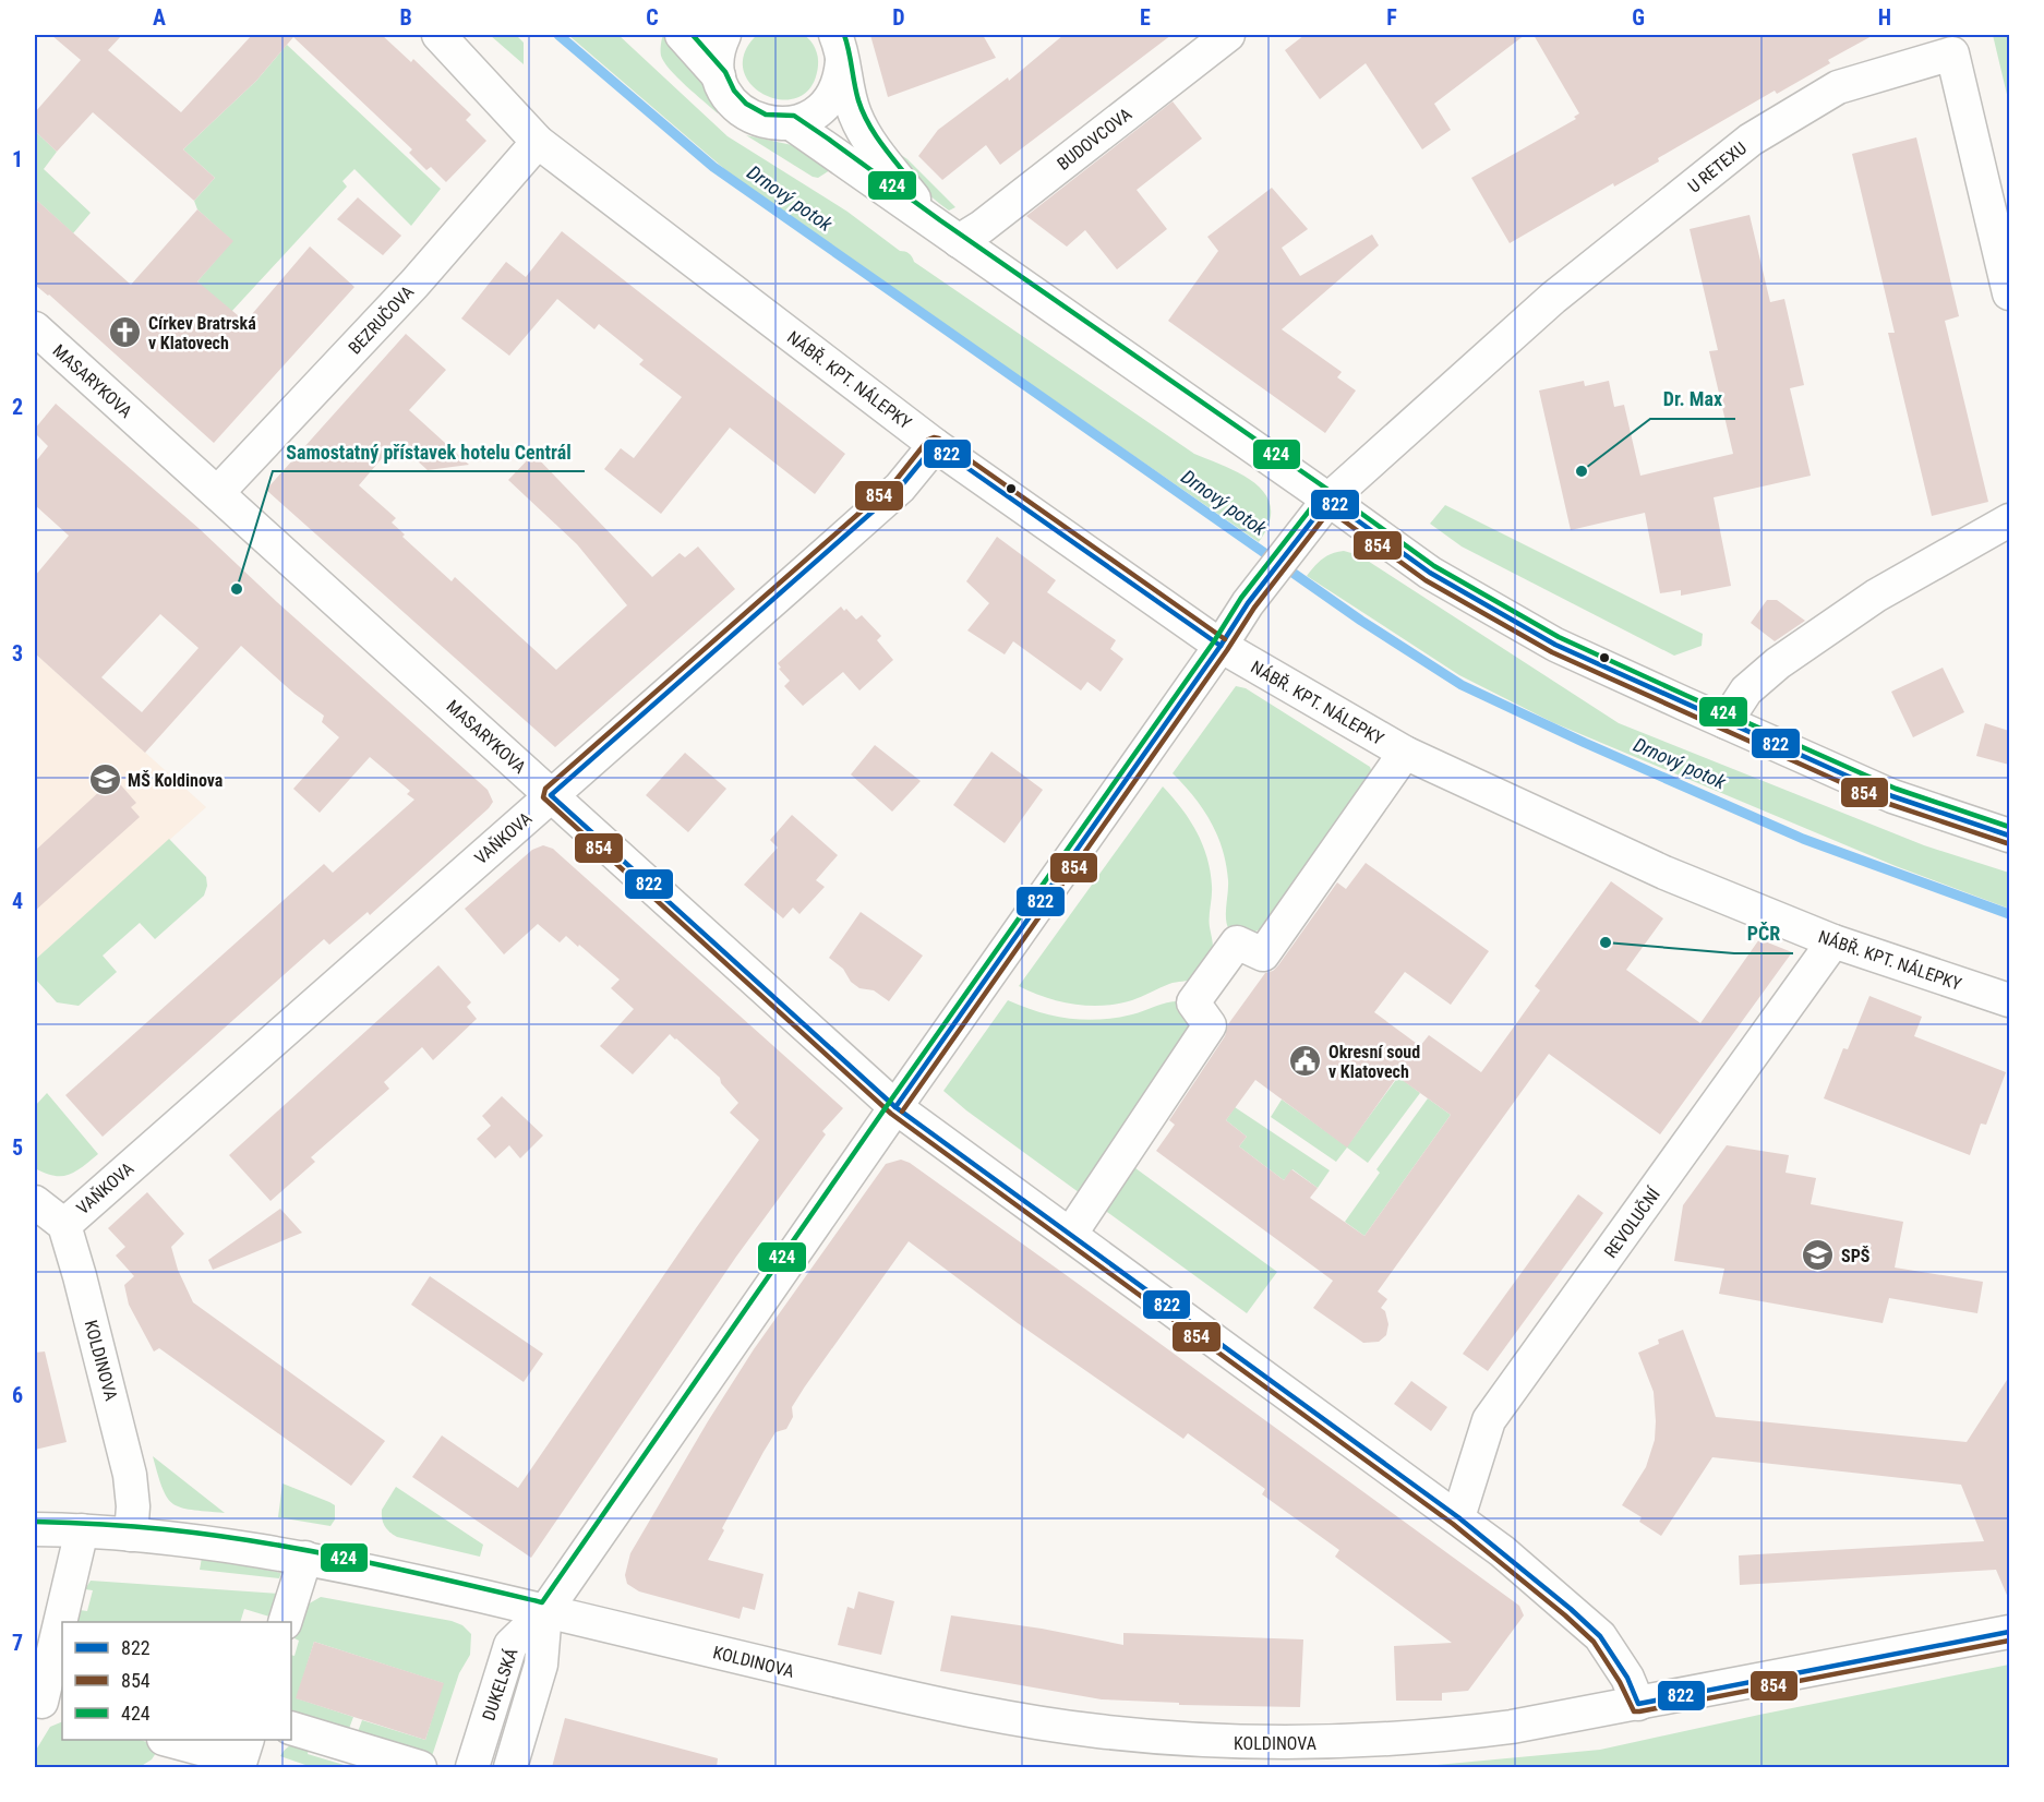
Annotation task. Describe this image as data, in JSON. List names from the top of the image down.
{
  "streets": {
    "street": [
      "BUDOVCOVA",
      "U RETEXU",
      "BEZRUČOVA",
      "NÁBŘ. KPT. NÁLEPKY",
      "MASARYKOVA",
      "VAŇKOVA",
      "REVOLUČNÍ",
      "KOLDINOVA",
      "DUKELSKÁ"
    ]
  },
  "crossings": [
    ["U RETEXU", "DUKELSKÁ"],
    ["BEZRUČOVA", "NÁBŘ. KPT. NÁLEPKY"],
    ["BEZRUČOVA", "MASARYKOVA"],
    ["NÁBŘ. KPT. NÁLEPKY", "VAŇKOVA"],
    ["NÁBŘ. KPT. NÁLEPKY", "REVOLUČNÍ"],
    ["NÁBŘ. KPT. NÁLEPKY", "DUKELSKÁ"],
    ["MASARYKOVA", "VAŇKOVA"],
    ["MASARYKOVA", "REVOLUČNÍ"],
    ["MASARYKOVA", "KOLDINOVA"],
    ["MASARYKOVA", "DUKELSKÁ"],
    ["VAŇKOVA", "KOLDINOVA"],
    ["KOLDINOVA", "DUKELSKÁ"]
  ],
  "water": ["Drnový potok"],
  "places": {
    "church": ["Církev Bratrská v Klatovech"],
    "other": ["Dr. Max", "Samostatný přístavek hotelu Centrál", "PČR"],
    "school or university": ["MŠ Koldinova", "SPŠ"],
    "public building": ["Okresní soud v Klatovech"]
  },
  "lines": ["transit line 424", "transit line 854", "transit line 822"],
  "legend": ["822", "854", "424"],
  "grid": {
    "columns": [
      "A",
      "B",
      "C",
      "D",
      "E",
      "F",
      "G",
      "H"
    ],
    "rows": [
      "1",
      "2",
      "3",
      "4",
      "5",
      "6",
      "7"
    ]
  }
}
